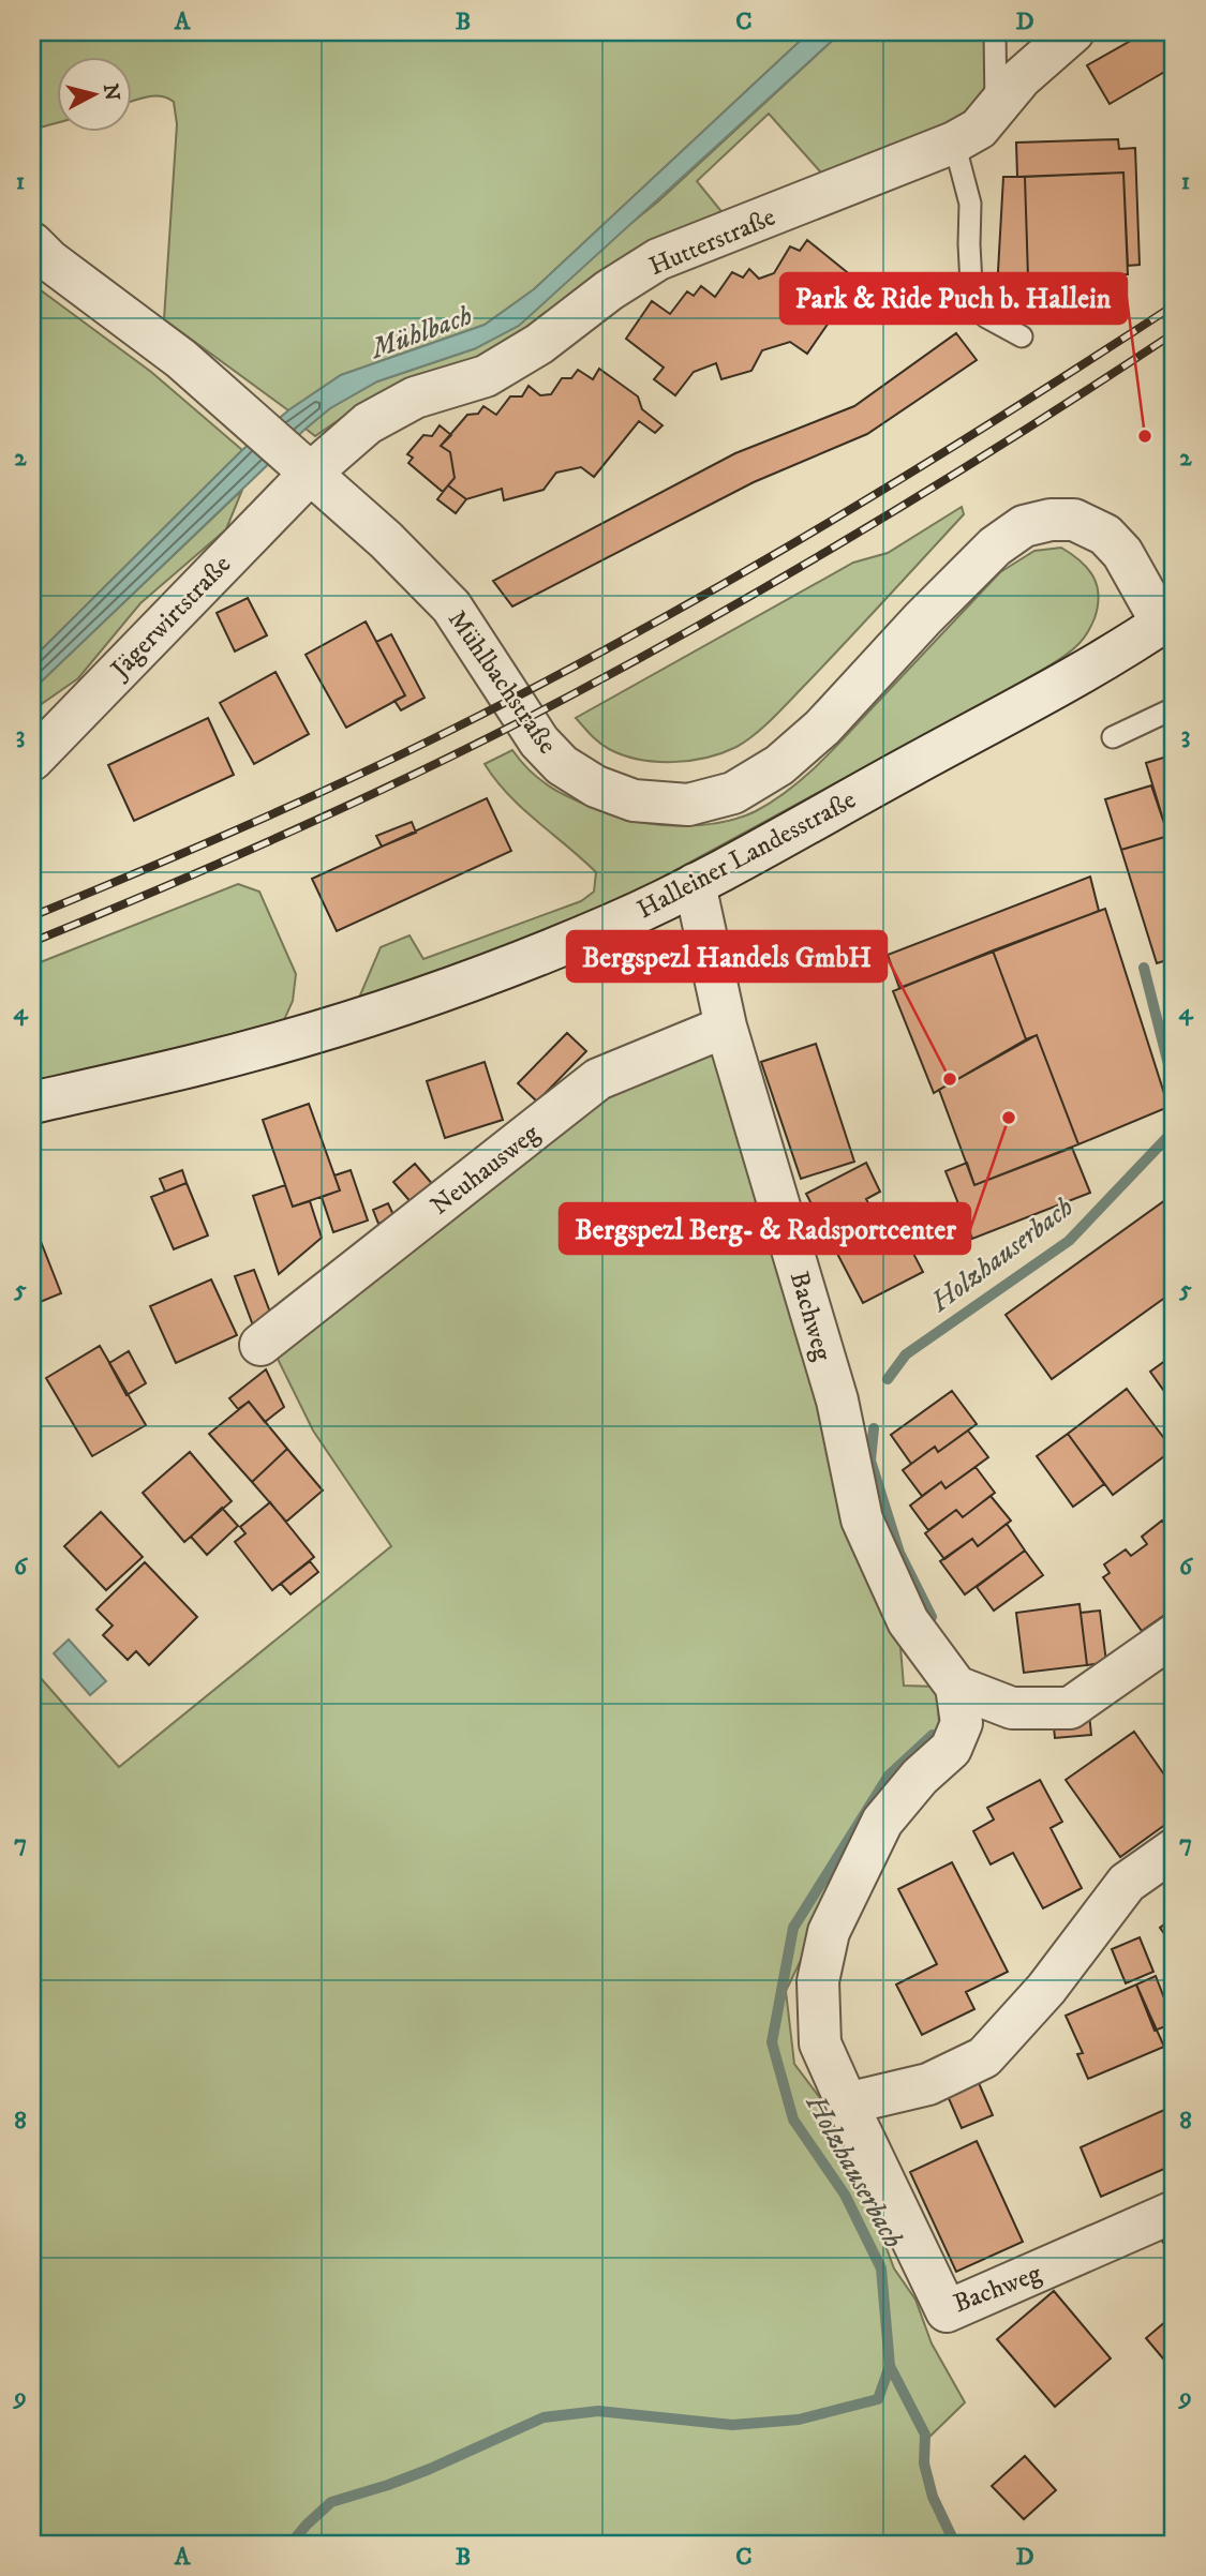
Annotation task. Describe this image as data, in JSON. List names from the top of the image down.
{
  "streets": {
    "street": [
      "Hutterstraße",
      "Jägerwirtstraße",
      "Mühlbachstraße",
      "Halleiner Landesstraße",
      "Neuhausweg",
      "Bachweg"
    ]
  },
  "crossings": [
    ["Hutterstraße", "Jägerwirtstraße"],
    ["Hutterstraße", "Mühlbachstraße"],
    ["Jägerwirtstraße", "Mühlbachstraße"],
    ["Mühlbachstraße", "Halleiner Landesstraße"],
    ["Halleiner Landesstraße", "Bachweg"],
    ["Neuhausweg", "Bachweg"]
  ],
  "water": ["Mühlbach", "Holzhauserbach"],
  "places": ["Park & Ride Puch b. Hallein", "Bergspezl Handels GmbH", "Bergspezl Berg- & Radsportcenter"],
  "north": "right",
  "grid": {
    "columns": [
      "A",
      "B",
      "C",
      "D"
    ],
    "rows": [
      "1",
      "2",
      "3",
      "4",
      "5",
      "6",
      "7",
      "8",
      "9"
    ]
  }
}
